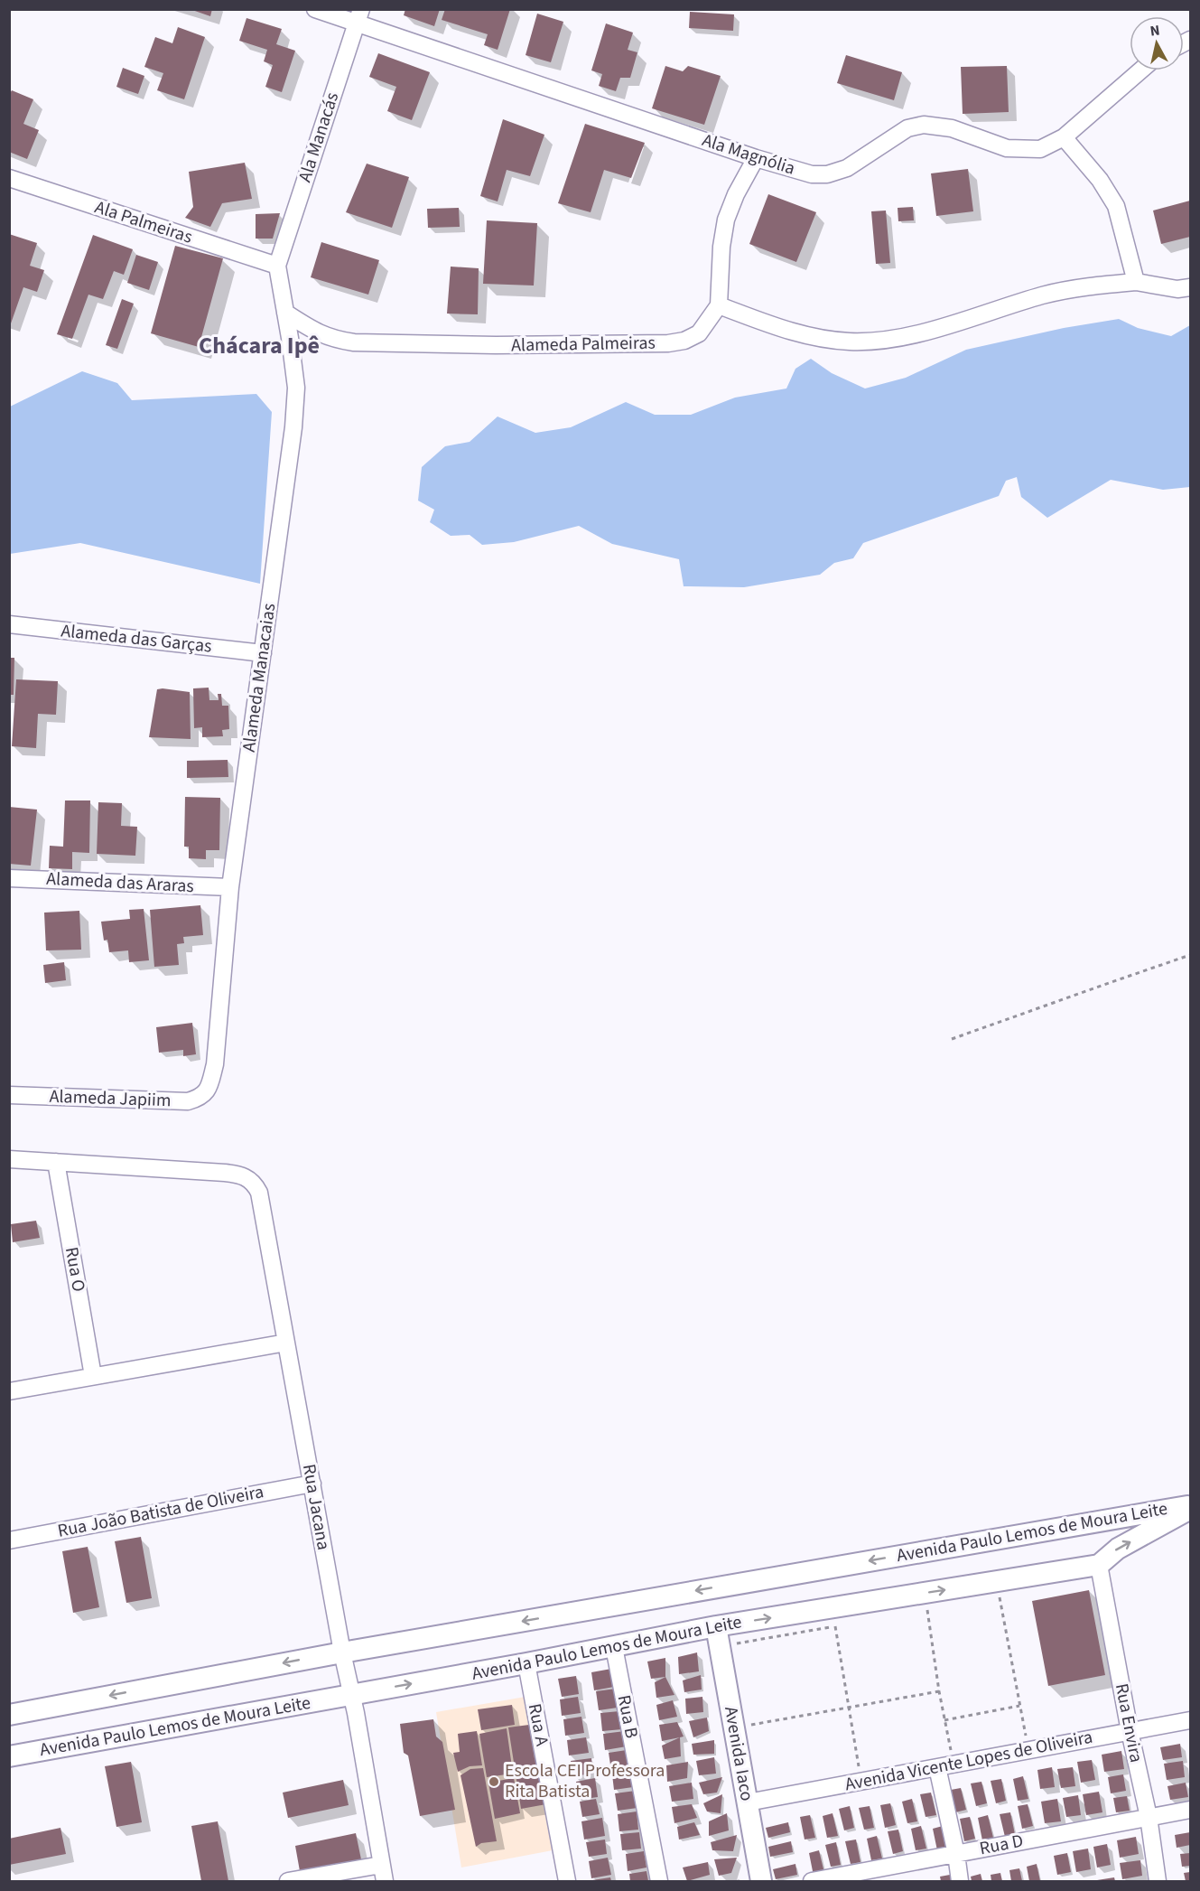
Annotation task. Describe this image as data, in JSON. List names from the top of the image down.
{
  "streets": {
    "street": [
      "Ala Manacás",
      "Ala Magnólia",
      "Ala Palmeiras",
      "Alameda Palmeiras",
      "Alameda das Garças",
      "Alameda Manacaias",
      "Alameda das Araras",
      "Alameda Japiim",
      "Rua O",
      "Rua Jacana",
      "Rua João Batista de Oliveira",
      "Avenida Paulo Lemos de Moura Leite",
      "Rua B",
      "Rua Envira",
      "Rua A",
      "Avenida Iaco",
      "Avenida Vicente Lopes de Oliveira",
      "Rua D"
    ]
  },
  "crossings": [
    ["Ala Manacás", "Ala Magnólia"],
    ["Ala Manacás", "Ala Palmeiras"],
    ["Ala Manacás", "Alameda Manacaias"],
    ["Ala Palmeiras", "Alameda Manacaias"],
    ["Alameda Palmeiras", "Alameda Manacaias"],
    ["Alameda das Garças", "Alameda Manacaias"],
    ["Alameda Manacaias", "Alameda das Araras"],
    ["Alameda Manacaias", "Alameda Japiim"],
    ["Rua O", "Rua Jacana"],
    ["Rua Jacana", "Rua João Batista de Oliveira"],
    ["Rua Jacana", "Avenida Paulo Lemos de Moura Leite"],
    ["Avenida Paulo Lemos de Moura Leite", "Rua B"],
    ["Avenida Paulo Lemos de Moura Leite", "Rua Envira"],
    ["Avenida Paulo Lemos de Moura Leite", "Rua A"],
    ["Avenida Paulo Lemos de Moura Leite", "Avenida Iaco"],
    ["Rua Envira", "Avenida Vicente Lopes de Oliveira"],
    ["Rua Envira", "Rua D"],
    ["Avenida Iaco", "Avenida Vicente Lopes de Oliveira"]
  ],
  "districts": ["Chácara Ipê"],
  "places": ["Escola CEI Professora Rita Batista"],
  "north": "top"
}
